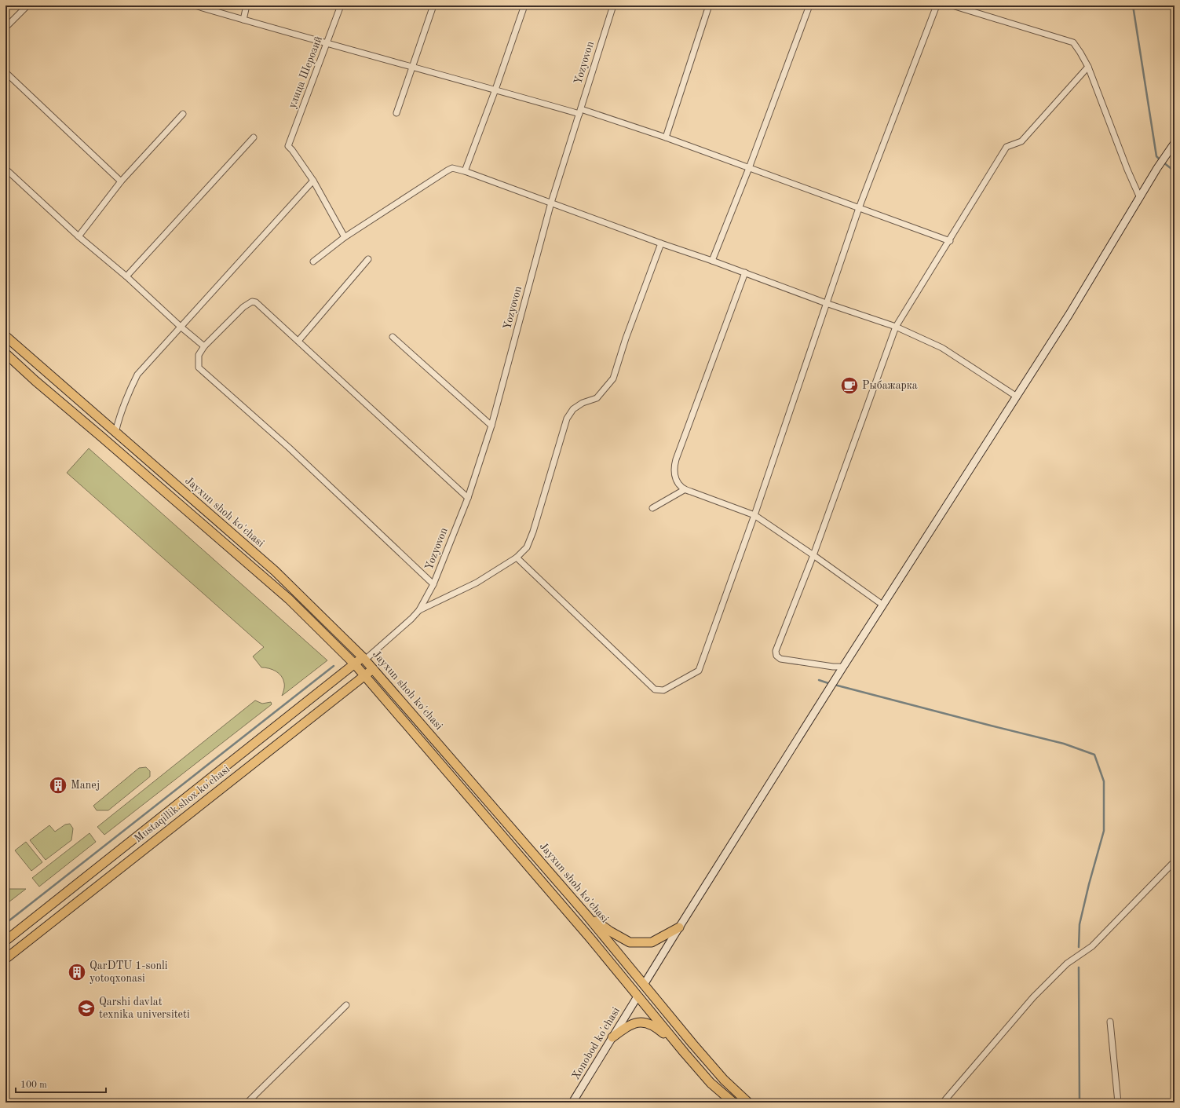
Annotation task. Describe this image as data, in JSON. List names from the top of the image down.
{
  "streets": {
    "main road": ["Jayxun shoh ko'chasi", "Mustaqillik shox ko'chasi", "Xonobod ko'chasi"],
    "street": ["Yozyovon", "улица Шерозий"]
  },
  "crossings": [
    ["Jayxun shoh ko'chasi", "Mustaqillik shox ko'chasi"],
    ["Jayxun shoh ko'chasi", "Xonobod ko'chasi"]
  ],
  "places": {
    "cafe": ["Рыбажарка"],
    "building": ["Manej", "QarDTU 1-sonli yotoqxonasi"],
    "school or university": ["Qarshi davlat texnika universiteti"]
  },
  "scale_bar": "100 m"
}
